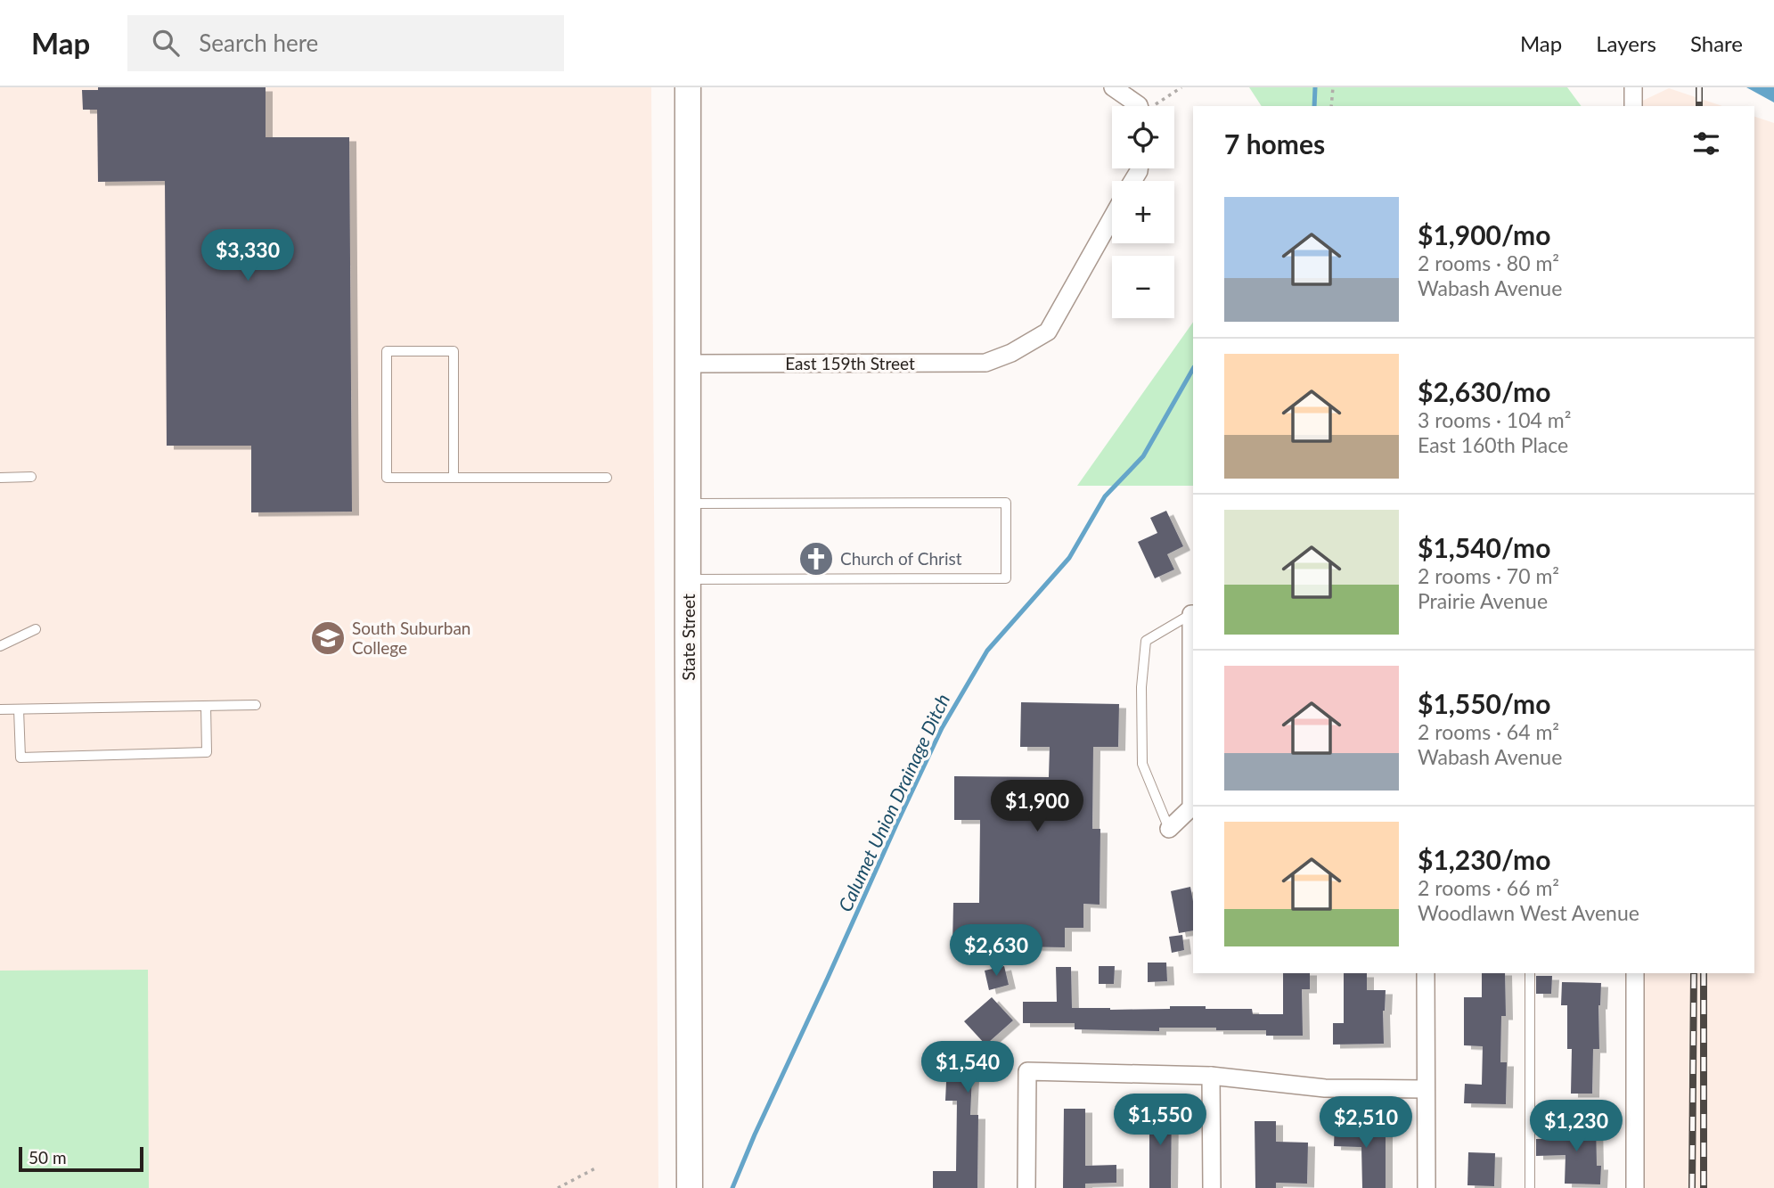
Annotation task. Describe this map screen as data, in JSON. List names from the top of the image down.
{
  "streets": {
    "main road": ["State Street"],
    "street": ["East 159th Street"]
  },
  "crossings": [
    ["East 159th Street", "State Street"]
  ],
  "water": ["Calumet Union Drainage Ditch"],
  "places": {
    "church": ["Church of Christ"],
    "school or university": ["South Suburban College"]
  },
  "scale_bar": "50 m",
  "page": {
    "header": "Map",
    "search": "Search here",
    "nav": ["Map", "Layers", "Share"],
    "map_buttons": ["+", "−"],
    "heading": "7 homes",
    "list": [
      {
        "name": "$1,900/mo",
        "note": "2 rooms · 80 m² · Wabash Avenue"
      },
      {
        "name": "$2,630/mo",
        "note": "3 rooms · 104 m² · East 160th Place"
      },
      {
        "name": "$1,540/mo",
        "note": "2 rooms · 70 m² · Prairie Avenue"
      },
      {
        "name": "$1,550/mo",
        "note": "2 rooms · 64 m² · Wabash Avenue"
      },
      {
        "name": "$1,230/mo",
        "note": "2 rooms · 66 m² · Woodlawn West Avenue"
      }
    ],
    "price": [
      "$3,330",
      "$1,900",
      "$2,630",
      "$1,540",
      "$1,550",
      "$2,510",
      "$1,230"
    ],
    "scale": "50 m"
  }
}
